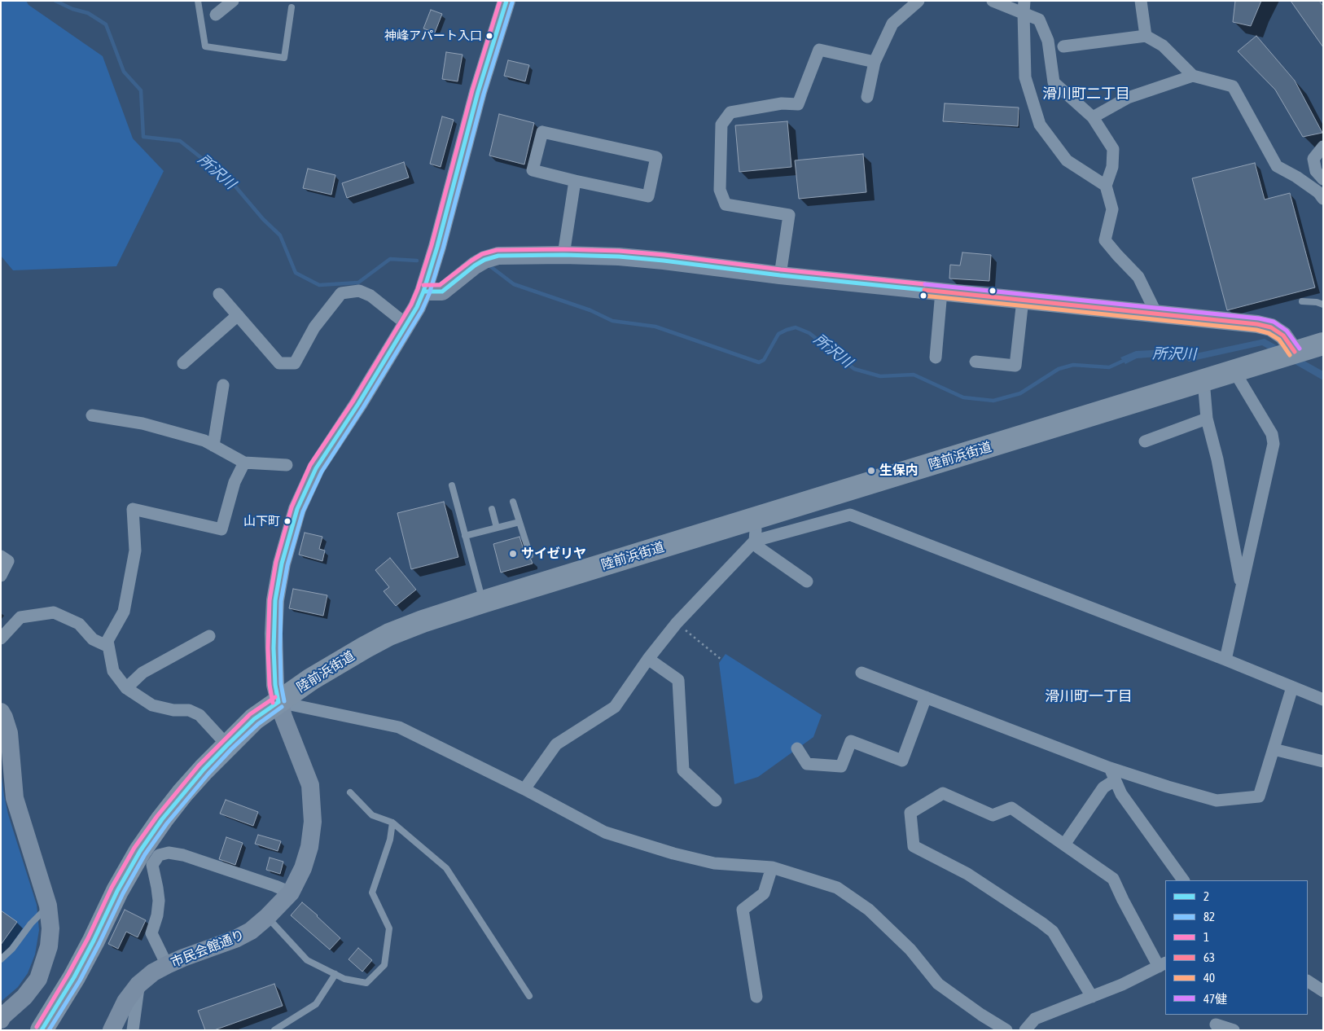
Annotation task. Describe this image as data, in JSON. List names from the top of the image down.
{
  "streets": {
    "highway": ["陸前浜街道"],
    "street": ["市民会館通り"]
  },
  "crossings": [
    ["陸前浜街道", "市民会館通り"]
  ],
  "districts": ["滑川町二丁目", "滑川町一丁目"],
  "water": ["所沢川"],
  "places": [
    "神峰アパート入口",
    "生保内",
    "山下町",
    "サイゼリヤ"
  ],
  "lines": [
    "transit line 2",
    "transit line 1",
    "transit line 82",
    "transit line 47健",
    "transit line 63",
    "transit line 40"
  ],
  "legend": [
    "2",
    "82",
    "1",
    "63",
    "40",
    "47健"
  ]
}
